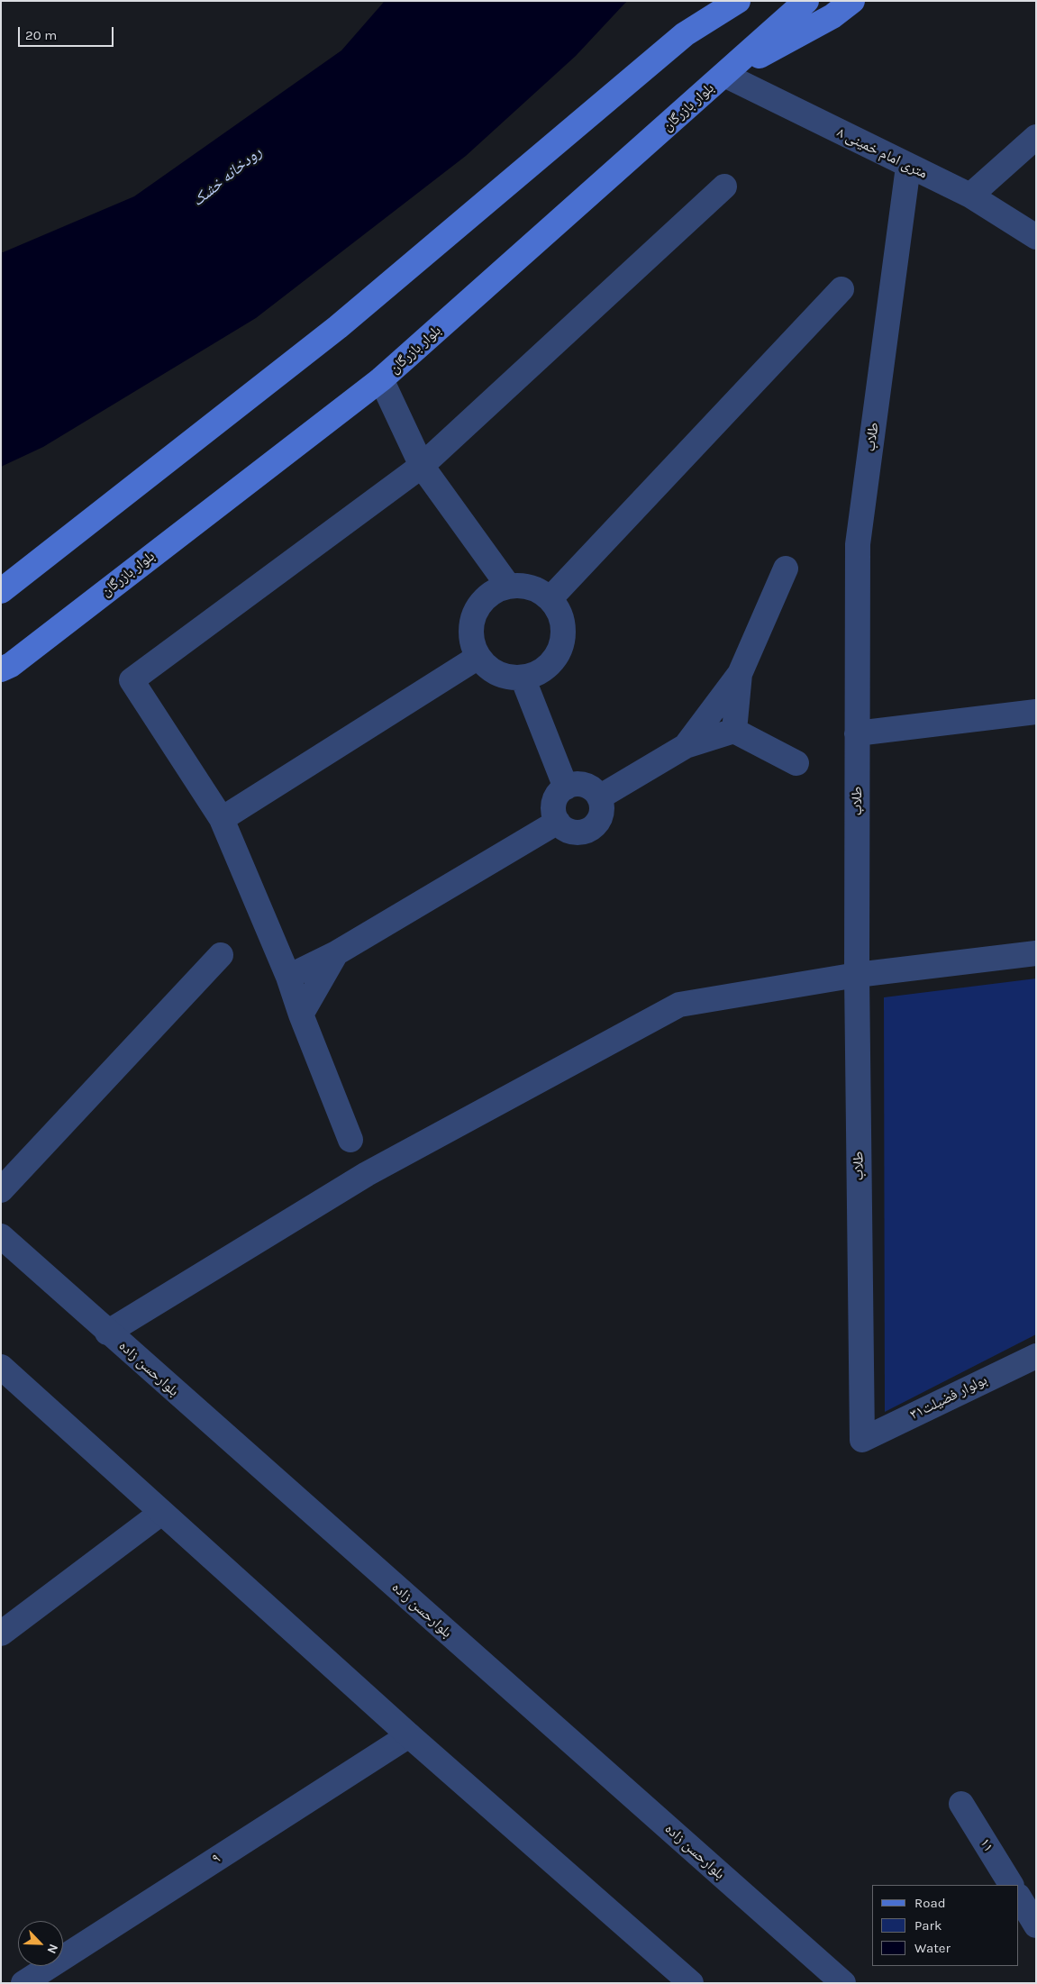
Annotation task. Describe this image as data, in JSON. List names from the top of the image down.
{
  "streets": {
    "main road": ["بلوار بازرگان"],
    "street": [
      "۸ متری امام خمینی",
      "طلاب",
      "بلوارحسن زاده",
      "بولوار فضیلت۳۱",
      "۱۱",
      "۹"
    ]
  },
  "crossings": [
    ["بلوار بازرگان", "۸ متری امام خمینی"],
    ["۸ متری امام خمینی", "طلاب"],
    ["طلاب", "بولوار فضیلت۳۱"]
  ],
  "water": ["رودخانه خشک"],
  "legend": ["Road", "Park", "Water"],
  "scale_bar": "20 m",
  "north": "bottom right"
}
